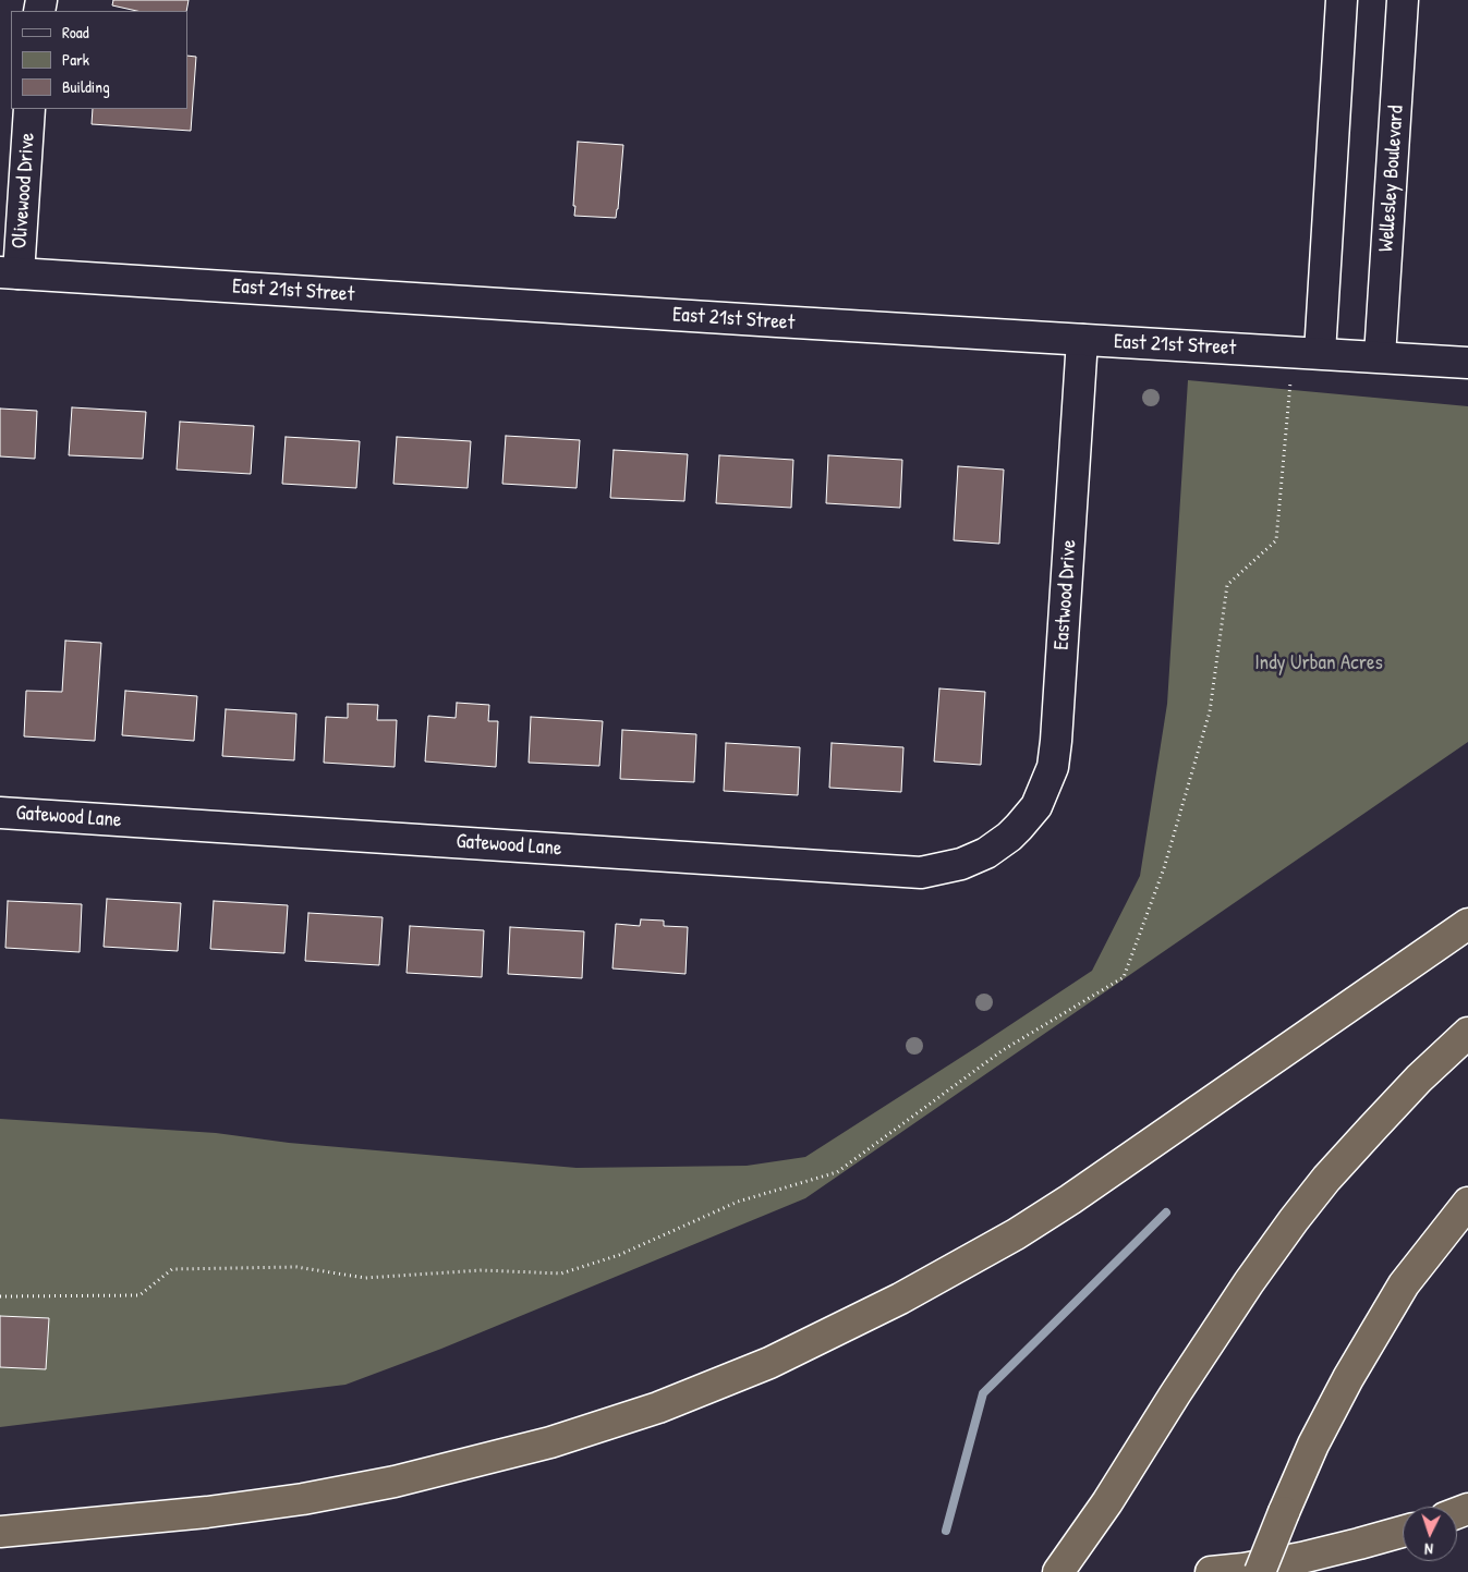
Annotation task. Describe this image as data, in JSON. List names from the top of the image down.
{
  "streets": {
    "street": [
      "Wellesley Boulevard",
      "Olivewood Drive",
      "East 21st Street",
      "Eastwood Drive",
      "Gatewood Lane"
    ]
  },
  "crossings": [
    ["Wellesley Boulevard", "East 21st Street"],
    ["Olivewood Drive", "East 21st Street"],
    ["East 21st Street", "Eastwood Drive"],
    ["Eastwood Drive", "Gatewood Lane"]
  ],
  "parks": ["Indy Urban Acres"],
  "legend": ["Road", "Park", "Building"],
  "north": "bottom"
}
